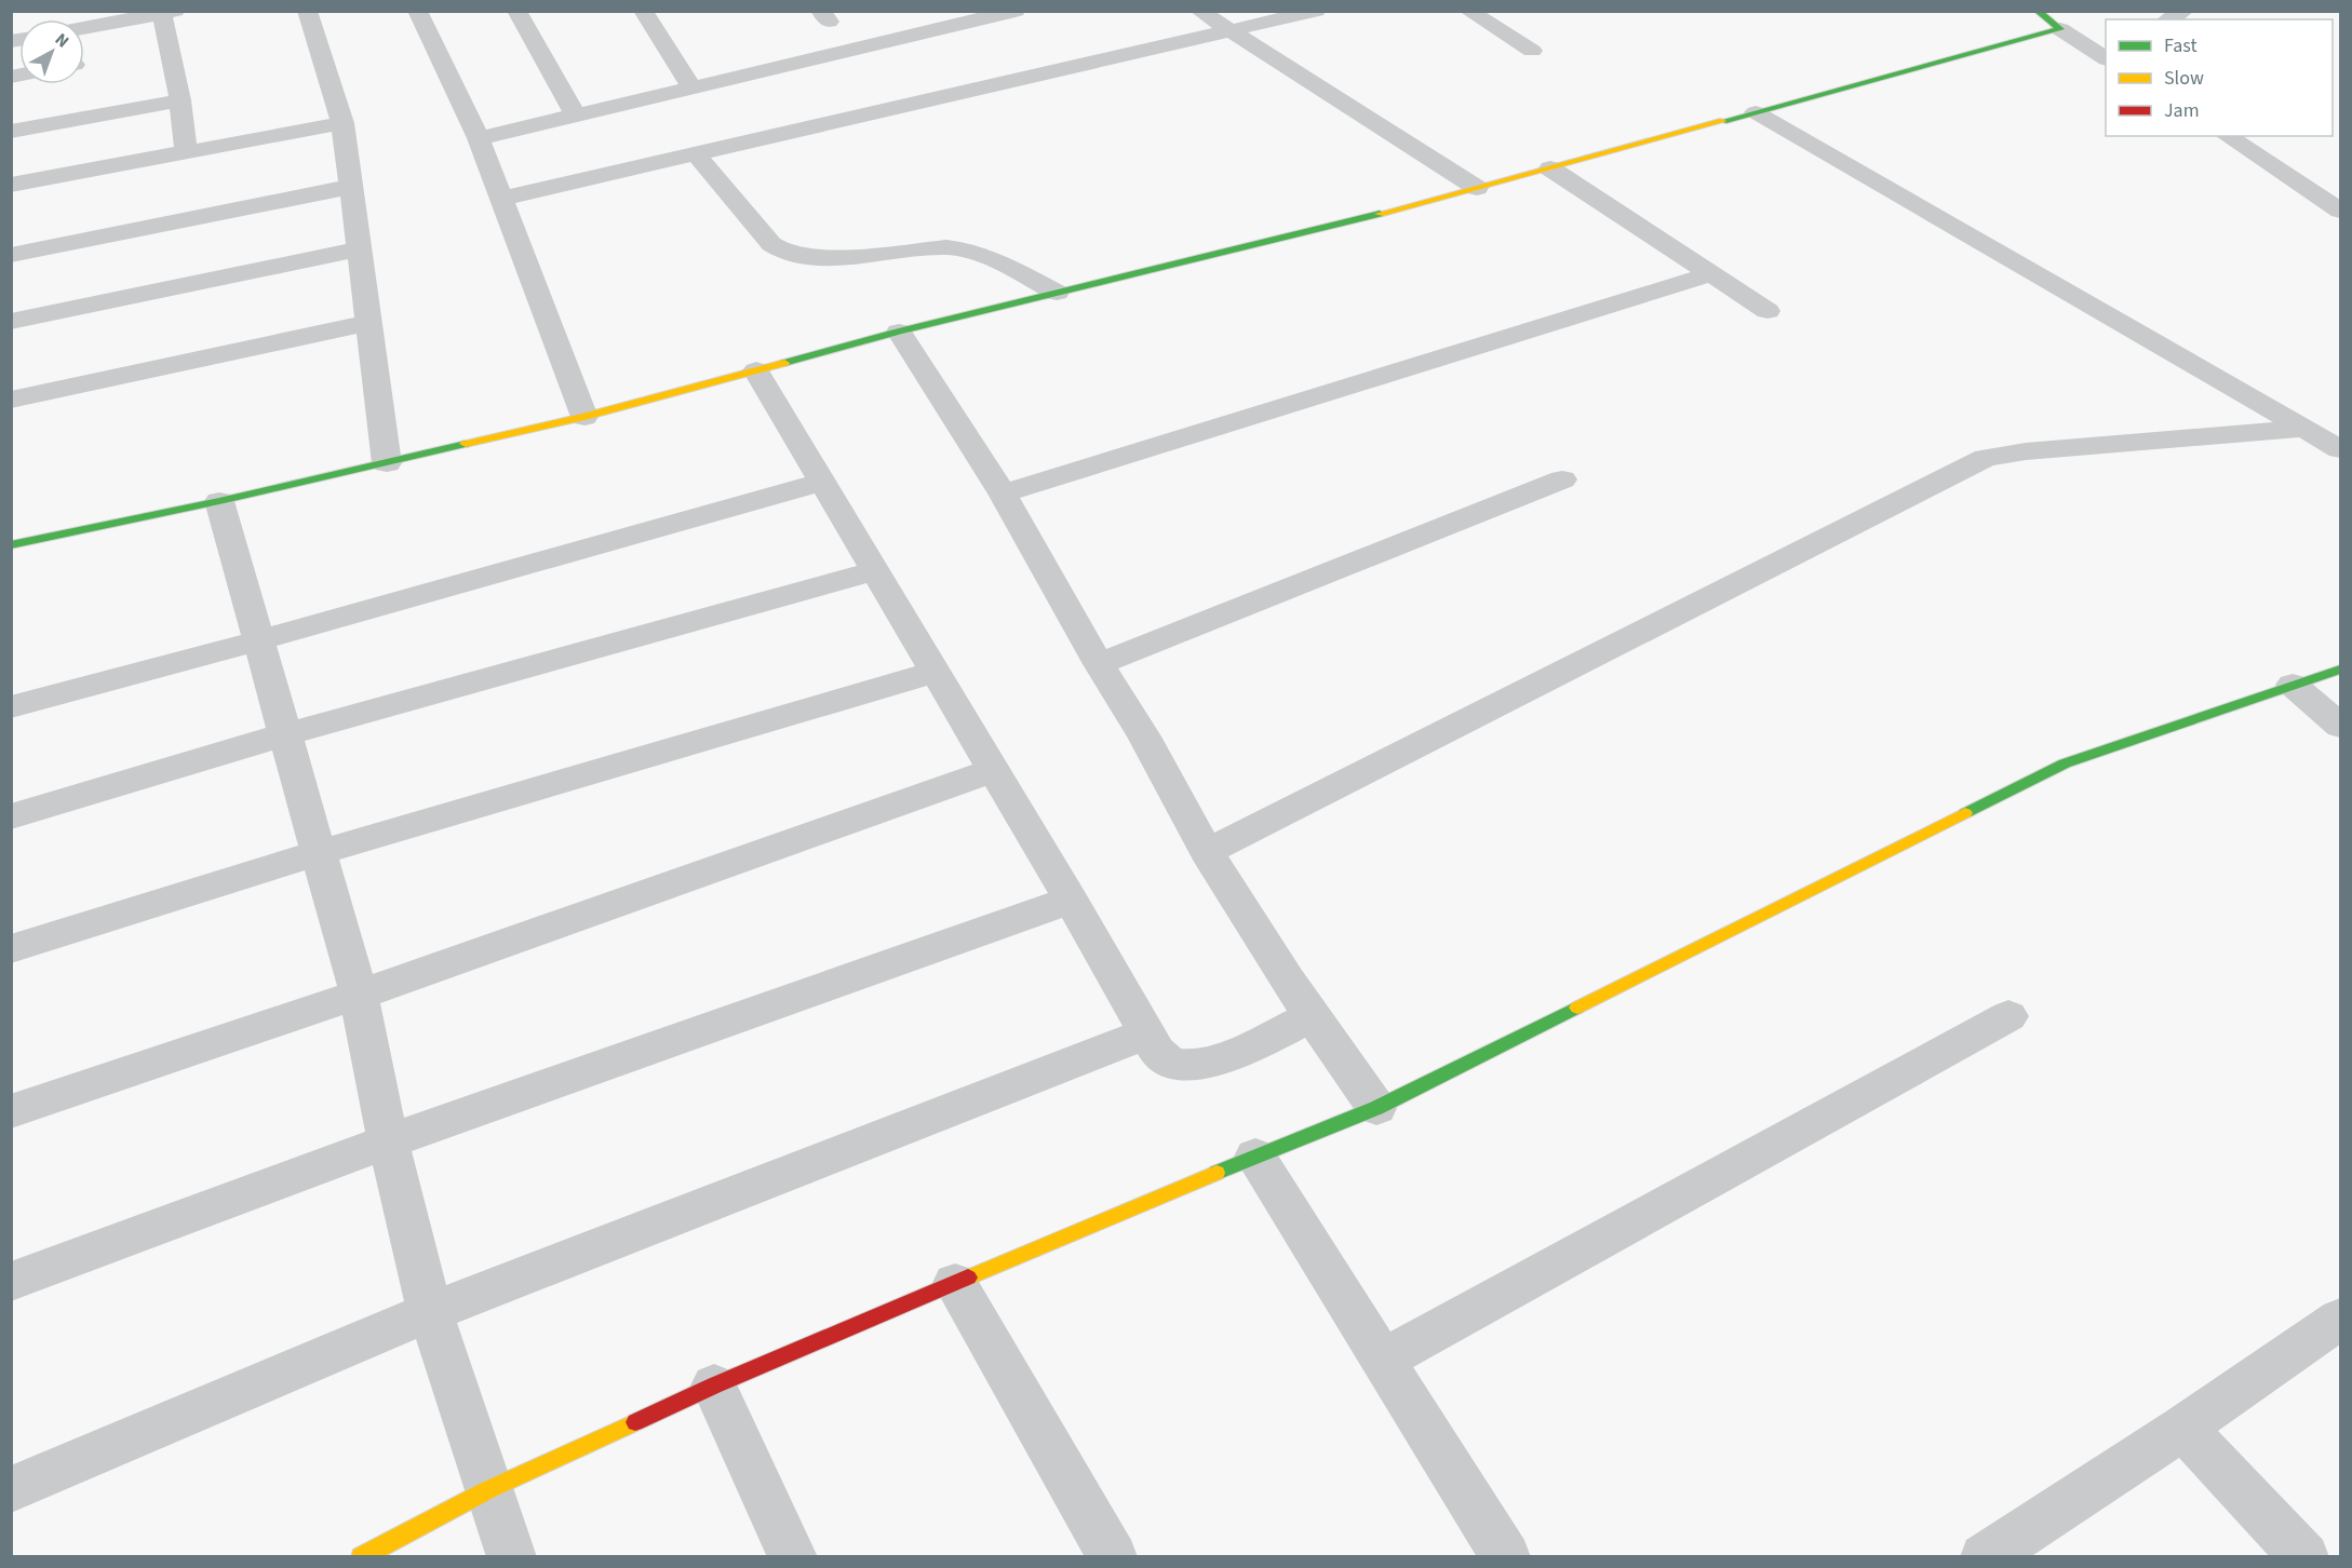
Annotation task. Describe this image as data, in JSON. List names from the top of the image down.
{
  "legend": ["Fast", "Slow", "Jam"],
  "north": "top right"
}
